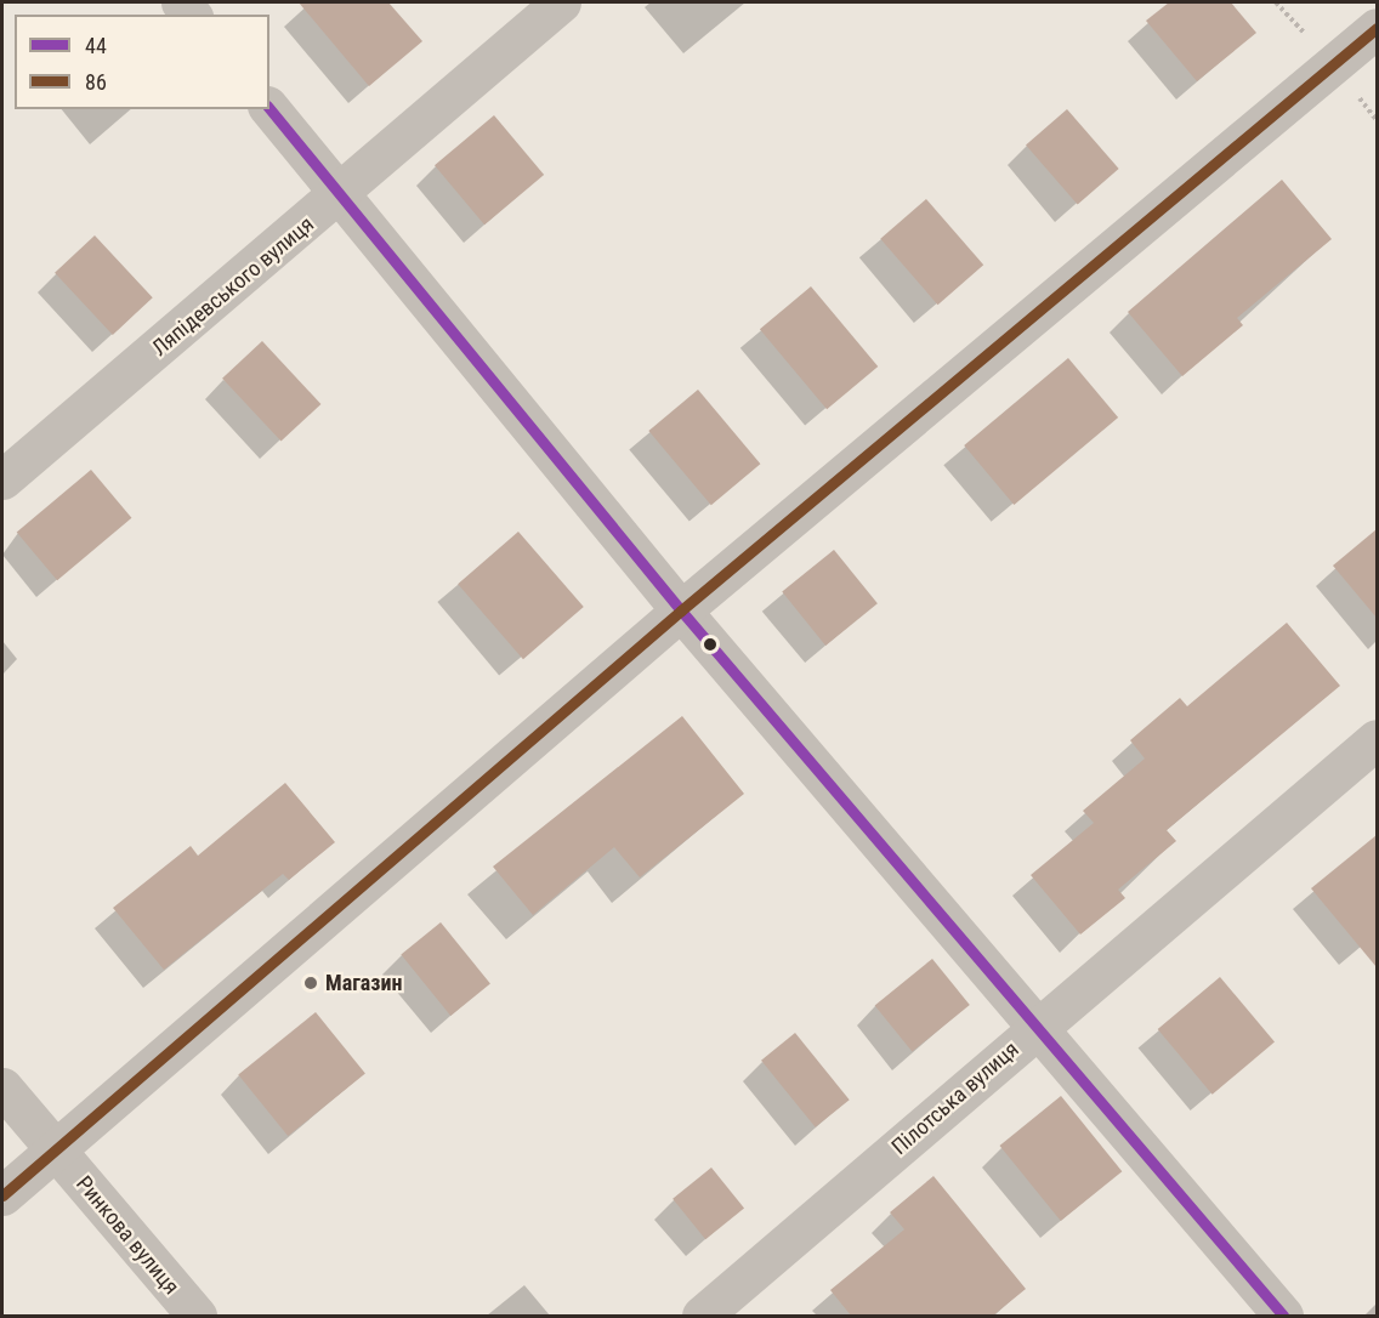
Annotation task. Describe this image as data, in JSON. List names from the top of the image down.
{
  "streets": {
    "street": ["Ляпідевського вулиця", "Пілотська вулиця", "Ринкова вулиця"]
  },
  "places": ["Магазин"],
  "lines": ["transit line 86", "transit line 44"],
  "legend": ["44", "86"]
}
